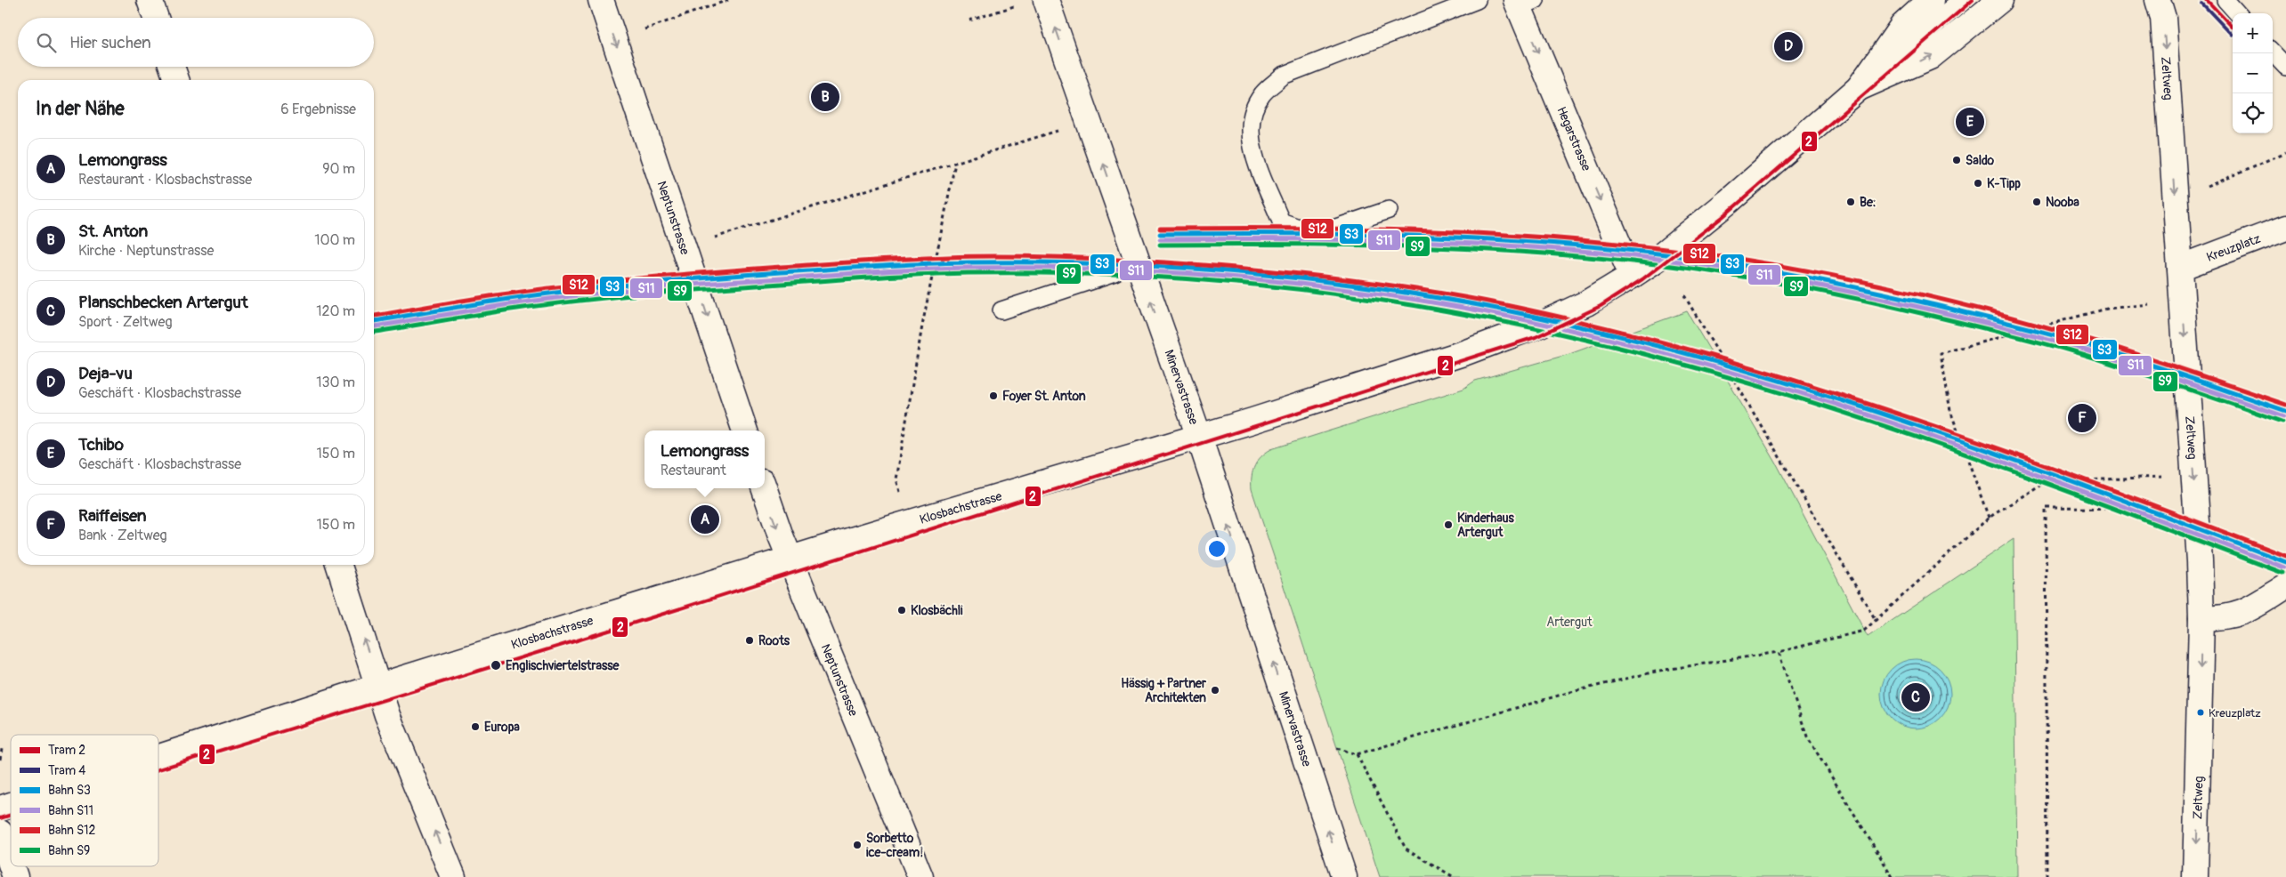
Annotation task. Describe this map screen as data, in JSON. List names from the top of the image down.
{
  "streets": {
    "street": [
      "Zeltweg",
      "Hegarstrasse",
      "Neptunstrasse",
      "Kreuzplatz",
      "Minervastrasse",
      "Klosbachstrasse"
    ]
  },
  "crossings": [
    ["Zeltweg", "Kreuzplatz"],
    ["Hegarstrasse", "Klosbachstrasse"],
    ["Neptunstrasse", "Klosbachstrasse"],
    ["Minervastrasse", "Klosbachstrasse"]
  ],
  "one_way": [
    "Zeltweg",
    "Hegarstrasse",
    "Neptunstrasse",
    "Minervastrasse"
  ],
  "parks": ["Artergut"],
  "places": [
    "Saldo",
    "K-Tipp",
    "Be:",
    "Nooba",
    "Foyer St. Anton",
    "Kinderhaus Artergut",
    "Klosbächli",
    "Roots",
    "Englischviertelstrasse",
    "Hässig + Partner Architekten",
    "Kreuzplatz",
    "Europa",
    "Sorbetto ice-cream!"
  ],
  "lines": [
    "tram line 2",
    "tram line 4",
    "rail line S12",
    "rail line S3",
    "rail line S11",
    "rail line S9"
  ],
  "legend": [
    "Tram 2",
    "Tram 4",
    "Bahn S3",
    "Bahn S11",
    "Bahn S12",
    "Bahn S9"
  ],
  "page": {
    "map_buttons": ["+", "−"],
    "search": "Hier suchen",
    "pins": [
      "D",
      "B",
      "E",
      "F",
      "A",
      "C"
    ],
    "heading": ["In der Nähe", "6 Ergebnisse"],
    "list": [
      {
        "mark": "A",
        "name": "Lemongrass",
        "note": "Restaurant · Klosbachstrasse",
        "value": "90 m"
      },
      {
        "mark": "B",
        "name": "St. Anton",
        "note": "Kirche · Neptunstrasse",
        "value": "100 m"
      },
      {
        "mark": "C",
        "name": "Planschbecken Artergut",
        "note": "Sport · Zeltweg",
        "value": "120 m"
      },
      {
        "mark": "D",
        "name": "Deja-vu",
        "note": "Geschäft · Klosbachstrasse",
        "value": "130 m"
      },
      {
        "mark": "E",
        "name": "Tchibo",
        "note": "Geschäft · Klosbachstrasse",
        "value": "150 m"
      },
      {
        "mark": "F",
        "name": "Raiffeisen",
        "note": "Bank · Zeltweg",
        "value": "150 m"
      }
    ],
    "popup": ["Lemongrass", "Restaurant"]
  }
}
